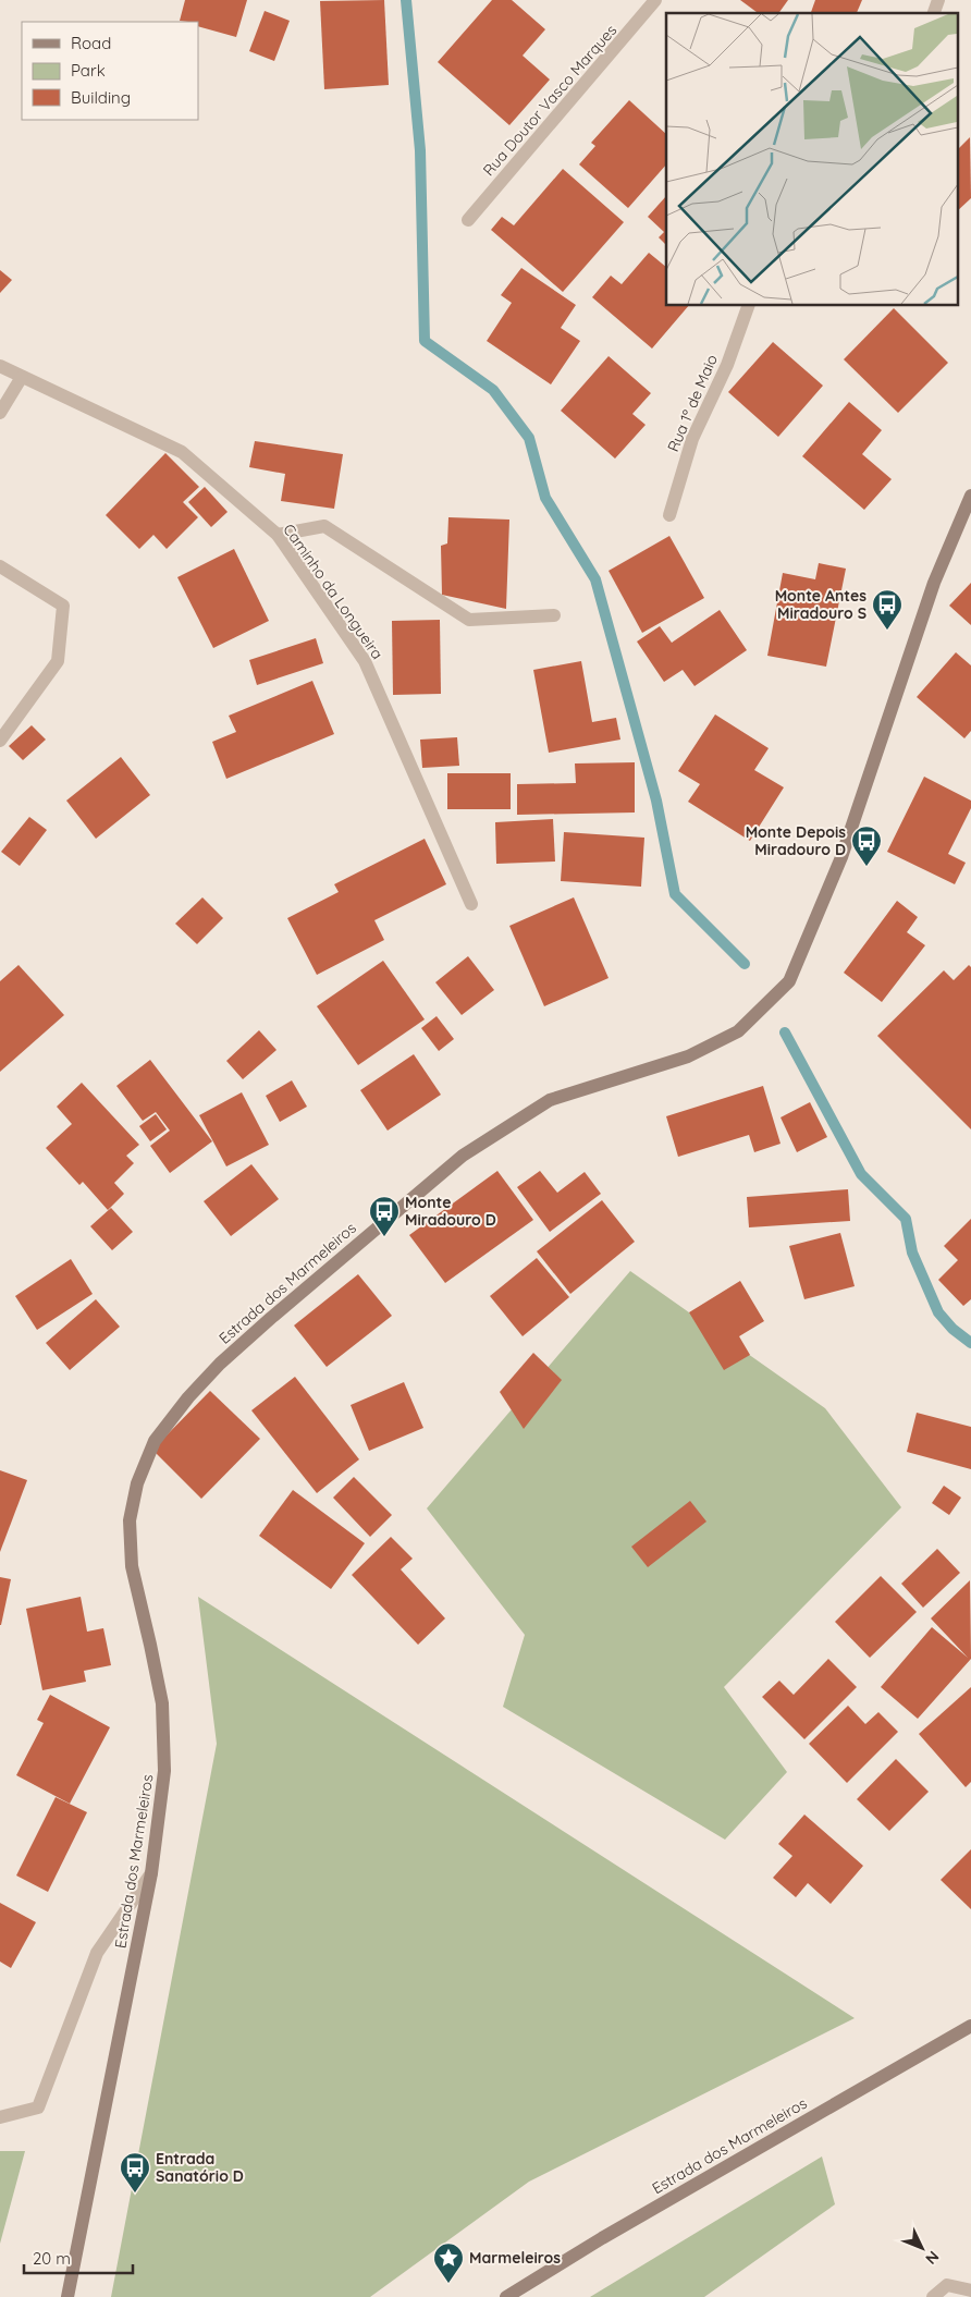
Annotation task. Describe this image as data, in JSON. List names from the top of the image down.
{
  "streets": {
    "main road": ["Estrada dos Marmeleiros"],
    "street": ["Rua Doutor Vasco Marques", "Rua 1º de Maio", "Caminho da Longueira"]
  },
  "places": {
    "bus stop": [
      "Monte Antes Miradouro S",
      "Monte Depois Miradouro D",
      "Monte Miradouro D",
      "Entrada Sanatório D"
    ],
    "place": ["Marmeleiros"]
  },
  "legend": ["Road", "Park", "Building"],
  "scale_bar": "20 m",
  "north": "bottom right"
}
